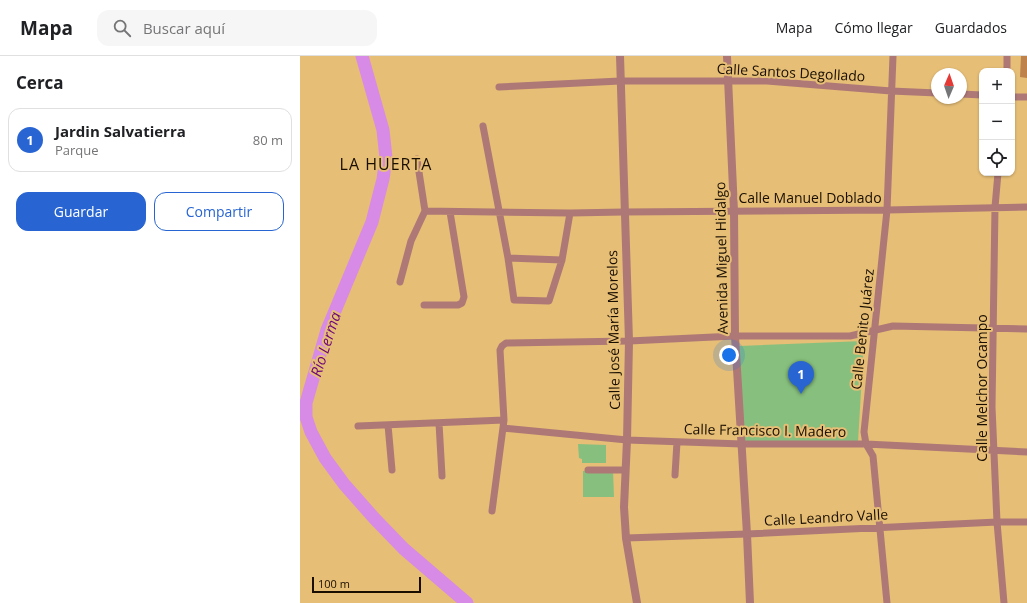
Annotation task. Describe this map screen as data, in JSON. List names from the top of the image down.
{
  "streets": {
    "street": [
      "Calle Santos Degollado",
      "Calle Manuel Doblado",
      "Avenida Miguel Hidalgo",
      "Calle Benito Juárez",
      "Calle José María Morelos",
      "Calle Melchor Ocampo",
      "Calle Francisco I. Madero",
      "Calle Leandro Valle"
    ]
  },
  "crossings": [
    ["Calle Santos Degollado", "Avenida Miguel Hidalgo"],
    ["Calle Santos Degollado", "Calle Benito Juárez"],
    ["Calle Santos Degollado", "Calle José María Morelos"],
    ["Calle Manuel Doblado", "Avenida Miguel Hidalgo"],
    ["Calle Manuel Doblado", "Calle Benito Juárez"],
    ["Calle Manuel Doblado", "Calle José María Morelos"],
    ["Calle Manuel Doblado", "Calle Melchor Ocampo"],
    ["Avenida Miguel Hidalgo", "Calle Francisco I. Madero"],
    ["Avenida Miguel Hidalgo", "Calle Leandro Valle"],
    ["Calle Benito Juárez", "Calle Francisco I. Madero"],
    ["Calle Benito Juárez", "Calle Leandro Valle"],
    ["Calle José María Morelos", "Calle Francisco I. Madero"],
    ["Calle José María Morelos", "Calle Leandro Valle"],
    ["Calle Melchor Ocampo", "Calle Francisco I. Madero"],
    ["Calle Melchor Ocampo", "Calle Leandro Valle"]
  ],
  "districts": ["LA HUERTA"],
  "water": ["Río Lerma"],
  "scale_bar": "100 m",
  "north": "top",
  "page": {
    "header": "Mapa",
    "search": "Buscar aquí",
    "nav": ["Mapa", "Cómo llegar", "Guardados"],
    "heading": "Cerca",
    "map_buttons": ["+", "−"],
    "list": [
      {
        "mark": "1",
        "name": "Jardin Salvatierra",
        "note": "Parque",
        "value": "80 m"
      }
    ],
    "buttons": ["Guardar", "Compartir"],
    "pins": "1",
    "scale": "100 m"
  }
}
